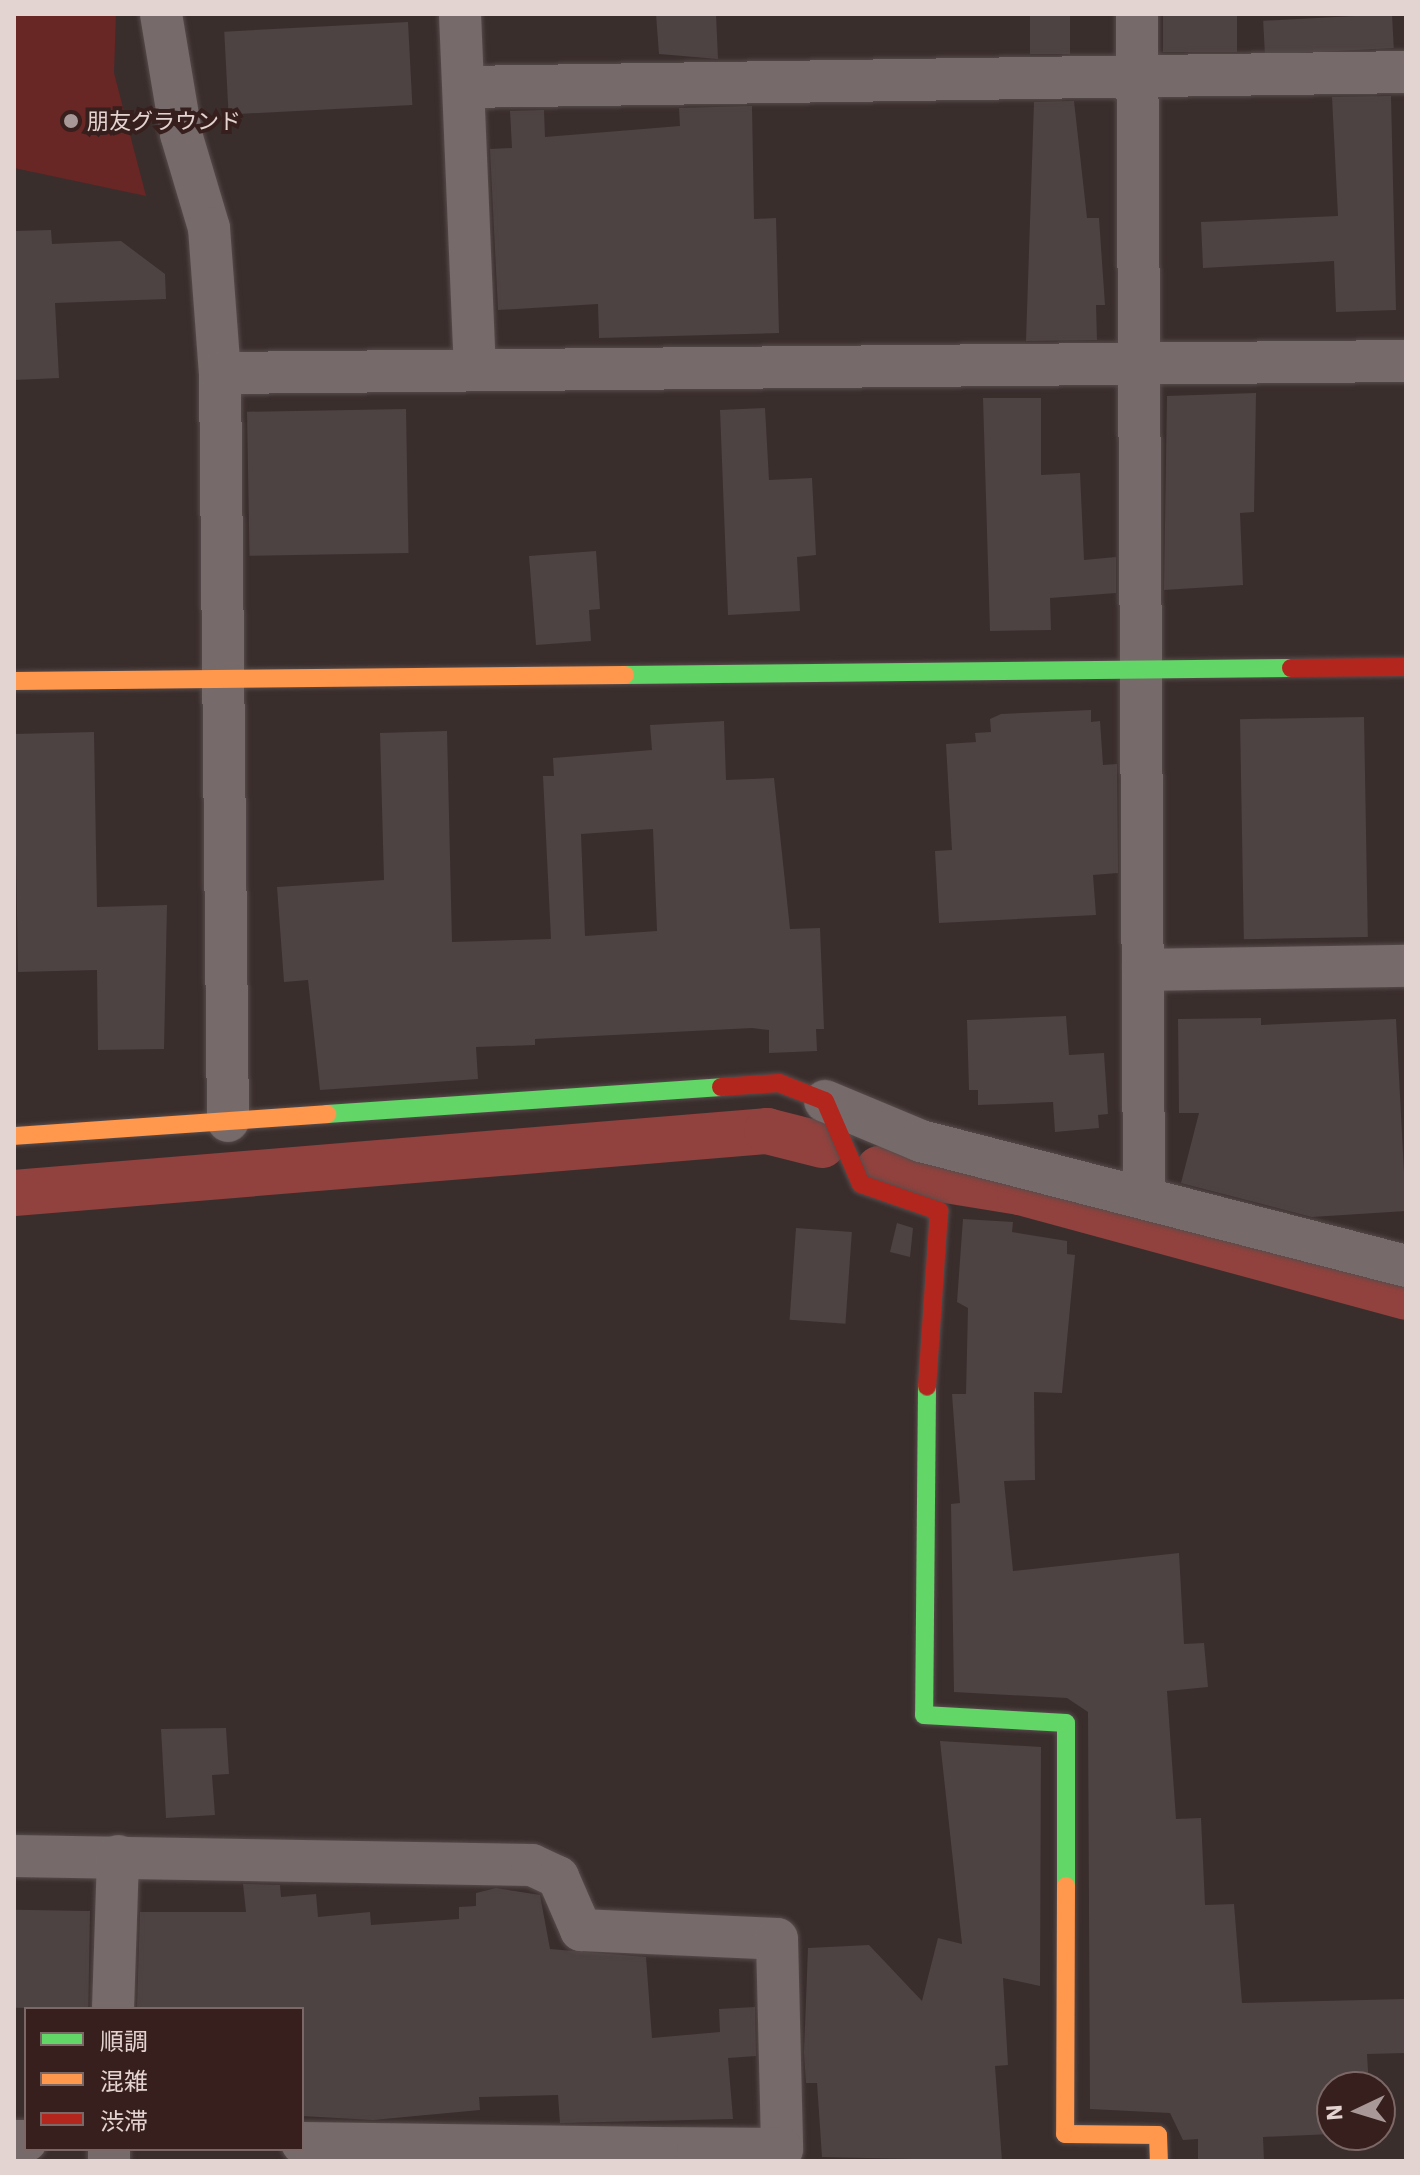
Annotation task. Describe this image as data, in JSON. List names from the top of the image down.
{
  "places": ["朋友グラウンド"],
  "legend": ["順調", "混雑", "渋滞"],
  "north": "left"
}
